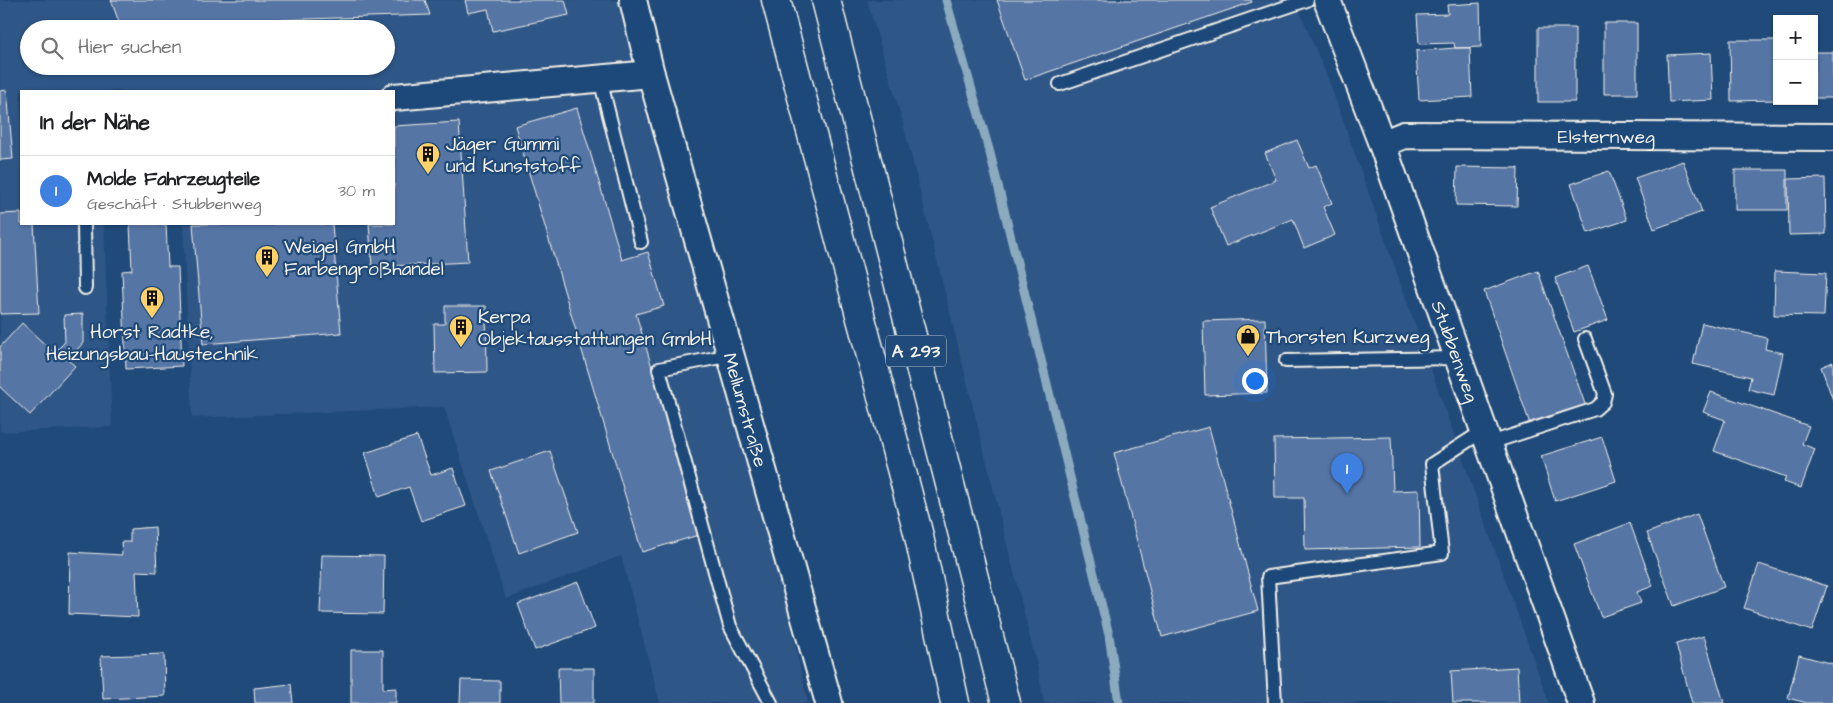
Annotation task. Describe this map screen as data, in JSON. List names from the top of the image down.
{
  "streets": {
    "highway": ["A 293"],
    "street": ["Elsternweg", "Stubbenweg", "Mellumstraße"]
  },
  "crossings": [
    ["Elsternweg", "Stubbenweg"]
  ],
  "places": {
    "building": [
      "Jäger Gummi und Kunststoff",
      "Weigel GmbH Farbengroßhandel",
      "Horst Radtke, Heizungsbau-Haustechnik",
      "Kerpa Objektausstattungen GmbH"
    ],
    "shop": ["Thorsten Kurzweg"]
  },
  "page": {
    "map_buttons": ["+", "−"],
    "search": "Hier suchen",
    "heading": "In der Nähe",
    "list": [
      {
        "mark": "1",
        "name": "Molde Fahrzeugteile",
        "note": "Geschäft · Stubbenweg",
        "value": "30 m"
      }
    ],
    "pins": "1"
  }
}
